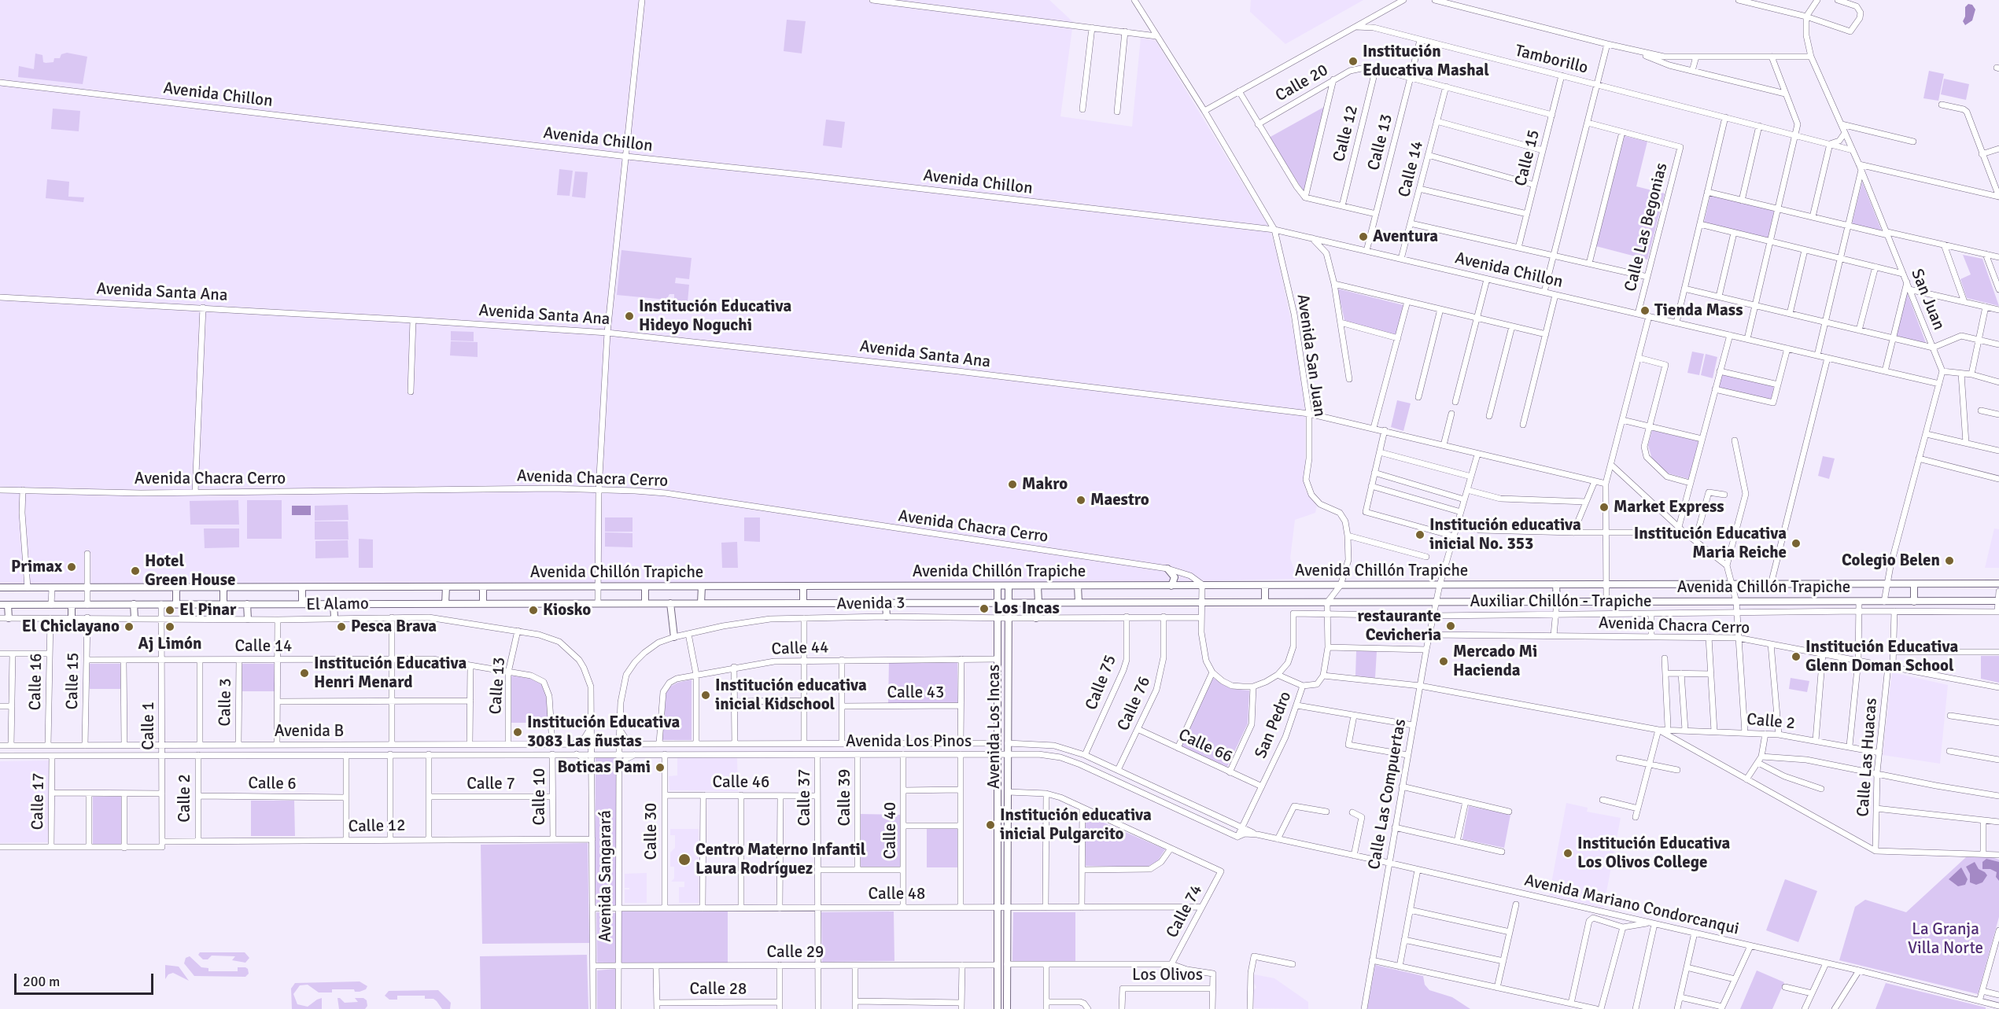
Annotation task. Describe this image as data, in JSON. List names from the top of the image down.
{
  "streets": {
    "main road": ["Avenida Chillón Trapiche", "Avenida Los Incas"],
    "street": [
      "Tamborillo",
      "Calle 20",
      "Avenida Chillon",
      "Calle 12",
      "Calle 13",
      "Calle 15",
      "Calle 14",
      "Calle Las Begonias",
      "Avenida Santa Ana",
      "San Juan",
      "Avenida San Juan",
      "Avenida Chacra Cerro",
      "Auxiliar Chillón - Trapiche",
      "Avenida 3",
      "El Alamo",
      "Calle 44",
      "Calle 16",
      "Calle 75",
      "Calle 43",
      "Calle 3",
      "Calle 76",
      "Calle 2",
      "San Pedro",
      "Calle 1",
      "Avenida B",
      "Avenida Los Pinos",
      "Calle 66",
      "Calle Las Huacas",
      "Calle 46",
      "Calle 6",
      "Calle 7",
      "Calle Las Compuertas",
      "Calle 10",
      "Calle 37",
      "Calle 39",
      "Calle 17",
      "Calle 40",
      "Calle 30",
      "Avenida Sangarará",
      "Calle 48",
      "Avenida Mariano Condorcanqui",
      "Calle 74",
      "Calle 29",
      "Los Olivos",
      "Calle 28"
    ]
  },
  "crossings": [
    ["Tamborillo", "Calle 13"],
    ["Tamborillo", "Calle 15"],
    ["Tamborillo", "San Juan"],
    ["Calle 20", "Calle 12"],
    ["Calle 20", "Calle 13"],
    ["Calle 20", "Calle 15"],
    ["Calle 20", "Calle 14"],
    ["Avenida Chillon", "Calle 13"],
    ["Avenida Chillon", "Calle 14"],
    ["Avenida Chillon", "Calle Las Begonias"],
    ["Avenida Chillon", "Avenida San Juan"],
    ["Calle 12", "Calle 2"],
    ["Calle 12", "Calle 1"],
    ["Calle 12", "Calle 10"],
    ["Calle 12", "Calle 17"],
    ["Calle 12", "Avenida Sangarará"],
    ["Calle 13", "Calle 14"],
    ["Calle 13", "El Alamo"],
    ["Calle 13", "Avenida B"],
    ["Calle 15", "Calle 14"],
    ["Calle 15", "El Alamo"],
    ["Calle 15", "Avenida B"],
    ["Calle 14", "Calle 3"],
    ["Calle 14", "Calle 1"],
    ["Calle 14", "Avenida B"],
    ["Avenida Santa Ana", "Avenida San Juan"],
    ["Avenida Santa Ana", "Calle Las Compuertas"],
    ["Avenida San Juan", "Avenida Chillón Trapiche"],
    ["Avenida Chacra Cerro", "Avenida Chillón Trapiche"],
    ["Avenida Chacra Cerro", "Calle Las Huacas"],
    ["Avenida Chacra Cerro", "Calle Las Compuertas"],
    ["Avenida Chillón Trapiche", "Calle 1"],
    ["Avenida Chillón Trapiche", "Avenida Los Incas"],
    ["Avenida Chillón Trapiche", "Calle Las Compuertas"],
    ["Auxiliar Chillón - Trapiche", "Calle Las Huacas"],
    ["Auxiliar Chillón - Trapiche", "Calle Las Compuertas"],
    ["Avenida 3", "Calle 75"],
    ["Avenida 3", "Calle 76"],
    ["Avenida 3", "Avenida Los Incas"],
    ["Avenida 3", "Avenida B"],
    ["Avenida 3", "Avenida Los Pinos"],
    ["Avenida 3", "Avenida Sangarará"],
    ["El Alamo", "Calle 16"],
    ["El Alamo", "Calle 1"],
    ["El Alamo", "Avenida B"],
    ["El Alamo", "Avenida Sangarará"],
    ["Calle 44", "Avenida Los Incas"],
    ["Calle 44", "Avenida Los Pinos"],
    ["Calle 16", "Avenida B"],
    ["Calle 3", "Avenida B"],
    ["Calle 76", "Calle 66"],
    ["Calle 2", "Avenida B"],
    ["Calle 2", "Calle Las Huacas"],
    ["Calle 2", "Calle 6"],
    ["San Pedro", "Avenida Los Pinos"],
    ["San Pedro", "Calle 66"],
    ["San Pedro", "Avenida Mariano Condorcanqui"],
    ["Calle 1", "Avenida B"],
    ["Avenida Los Incas", "Avenida Los Pinos"],
    ["Avenida Los Incas", "Calle 48"],
    ["Avenida Los Incas", "Calle 29"],
    ["Avenida B", "Avenida Los Pinos"],
    ["Avenida B", "Calle 10"],
    ["Avenida B", "Calle 17"],
    ["Avenida B", "Avenida Sangarará"],
    ["Avenida Los Pinos", "Calle 37"],
    ["Avenida Los Pinos", "Calle 39"],
    ["Avenida Los Pinos", "Calle 40"],
    ["Avenida Los Pinos", "Calle 30"],
    ["Avenida Los Pinos", "Avenida Sangarará"],
    ["Avenida Los Pinos", "Avenida Mariano Condorcanqui"],
    ["Calle 46", "Calle 37"],
    ["Calle 46", "Calle 30"],
    ["Calle 7", "Calle 10"],
    ["Calle Las Compuertas", "Avenida Mariano Condorcanqui"],
    ["Calle 37", "Calle 48"],
    ["Calle 37", "Calle 29"],
    ["Calle 40", "Calle 48"],
    ["Calle 30", "Calle 48"],
    ["Avenida Sangarará", "Calle 48"],
    ["Avenida Sangarará", "Calle 29"],
    ["Calle 48", "Calle 74"]
  ],
  "parks": ["La Granja Villa Norte"],
  "places": [
    "Institución Educativa Mashal",
    "Aventura",
    "Tienda Mass",
    "Institución Educativa Hideyo Noguchi",
    "Makro",
    "Maestro",
    "Market Express",
    "Institución educativa inicial No. 353",
    "Institución Educativa Maria Reiche",
    "Colegio Belen",
    "Primax",
    "Hotel Green House",
    "Los Incas",
    "El Pinar",
    "Kiosko",
    "restaurante Cevicheria",
    "El Chiclayano",
    "Aj Limón",
    "Pesca Brava",
    "Institución Educativa Glenn Doman School",
    "Mercado Mi Hacienda",
    "Institución Educativa Henri Menard",
    "Institución educativa inicial Kidschool",
    "Institución Educativa 3083 Las ñustas",
    "Boticas Pami",
    "Institución educativa inicial Pulgarcito",
    "Institución Educativa Los Olivos College",
    "Centro Materno Infantil Laura Rodríguez"
  ],
  "scale_bar": "200 m"
}
